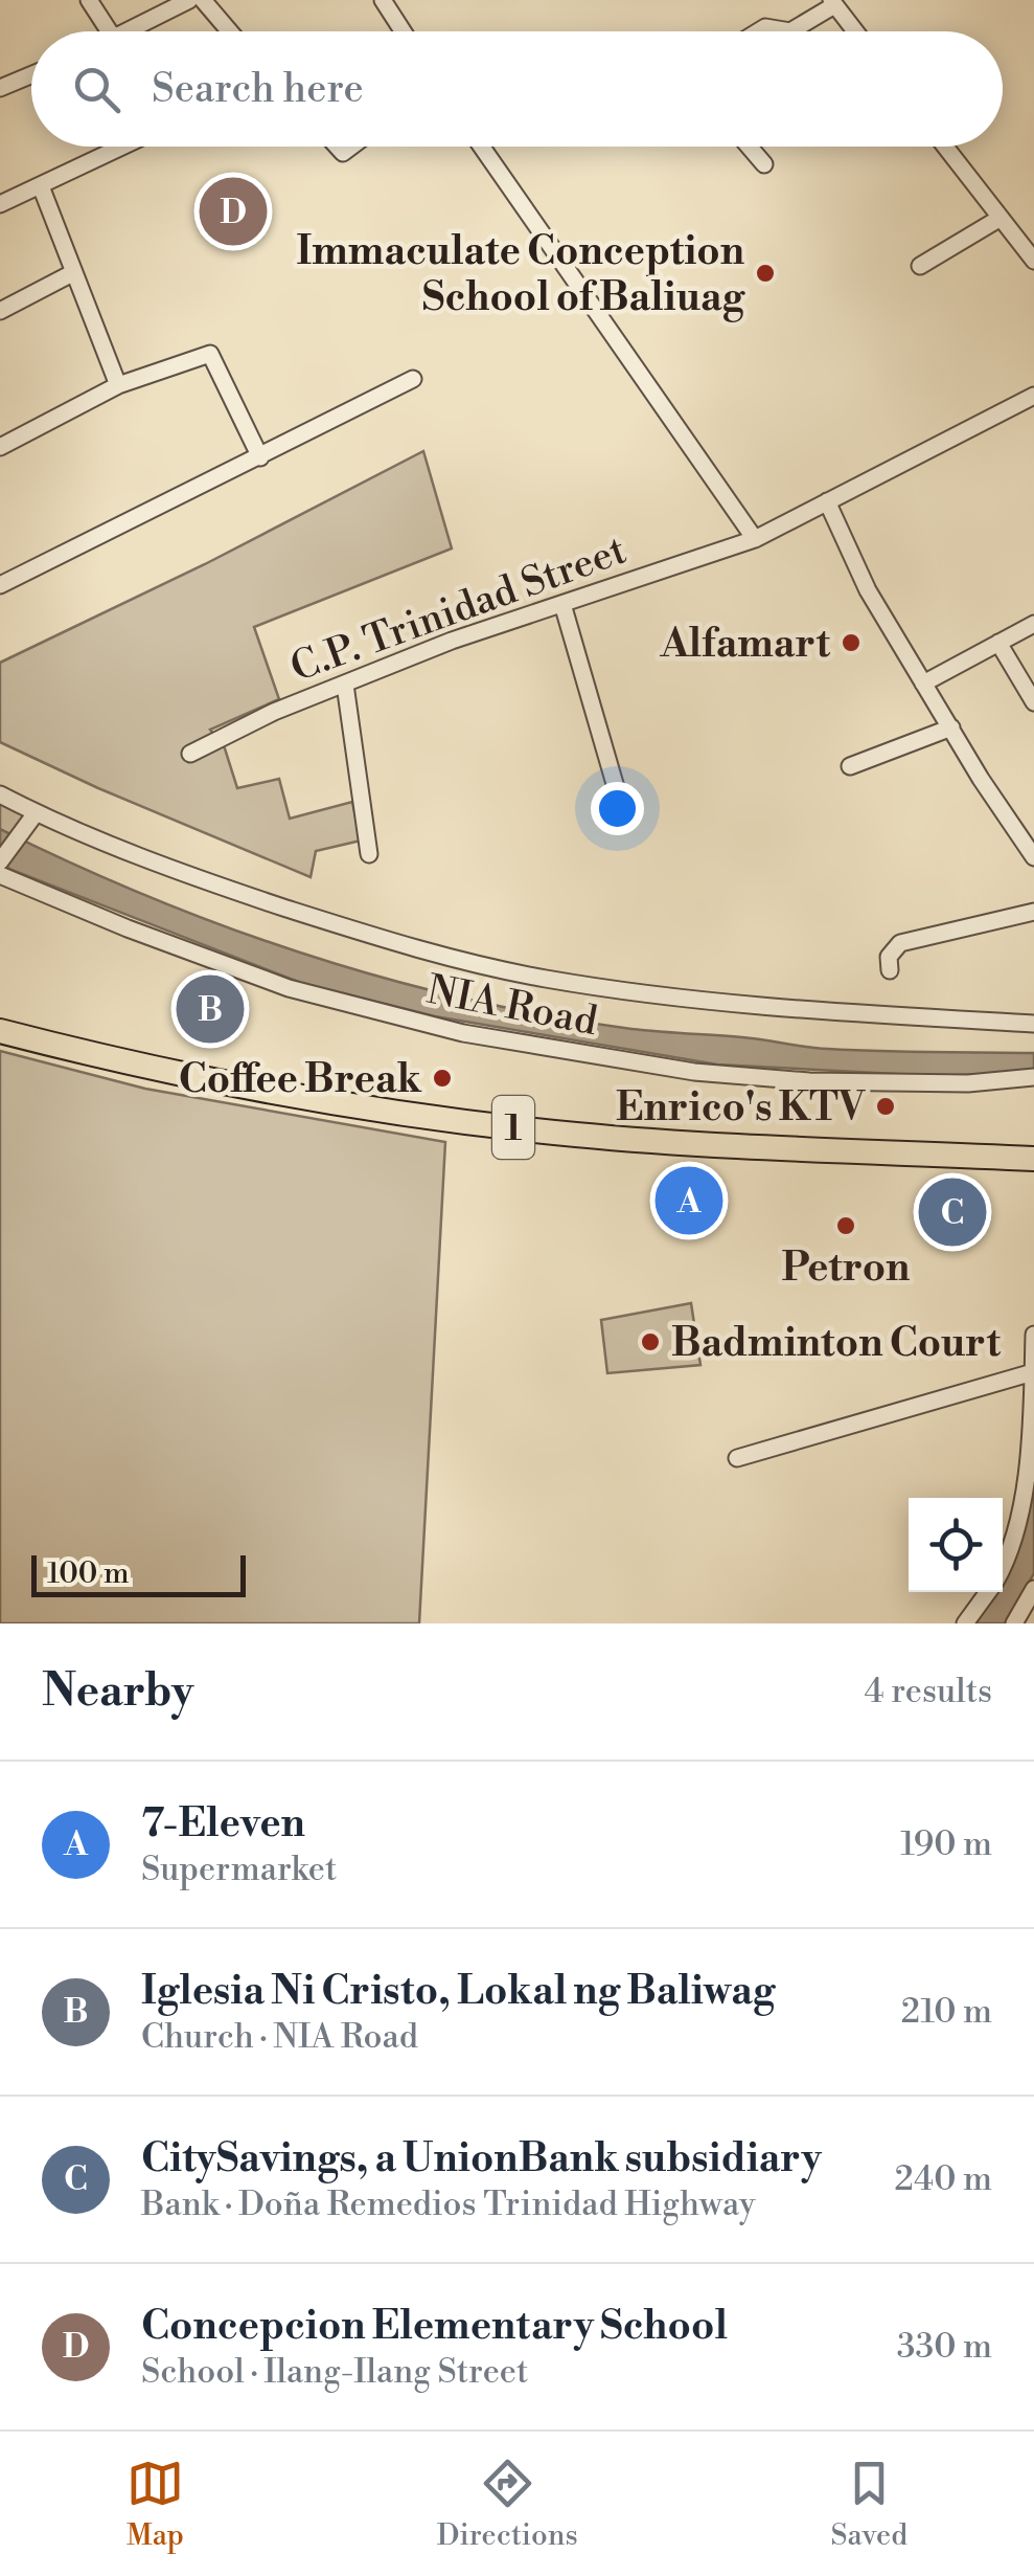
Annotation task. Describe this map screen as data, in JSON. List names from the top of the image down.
{
  "streets": {
    "highway": ["1"],
    "street": ["C.P. Trinidad Street", "NIA Road"]
  },
  "places": [
    "Immaculate Conception School of Baliuag",
    "Alfamart",
    "Coffee Break",
    "Enrico's KTV",
    "Petron",
    "Badminton Court"
  ],
  "scale_bar": "100 m",
  "page": {
    "search": "Search here",
    "pins": [
      "D",
      "B",
      "A",
      "C"
    ],
    "scale": "100 m",
    "heading": ["Nearby", "4 results"],
    "list": [
      {
        "mark": "A",
        "name": "7-Eleven",
        "note": "Supermarket",
        "value": "190 m"
      },
      {
        "mark": "B",
        "name": "Iglesia Ni Cristo, Lokal ng Baliwag",
        "note": "Church · NIA Road",
        "value": "210 m"
      },
      {
        "mark": "C",
        "name": "CitySavings, a UnionBank subsidiary",
        "note": "Bank · Doña Remedios Trinidad Highway",
        "value": "240 m"
      },
      {
        "mark": "D",
        "name": "Concepcion Elementary School",
        "note": "School · Ilang-Ilang Street",
        "value": "330 m"
      }
    ],
    "nav": ["Map", "Directions", "Saved"]
  }
}
